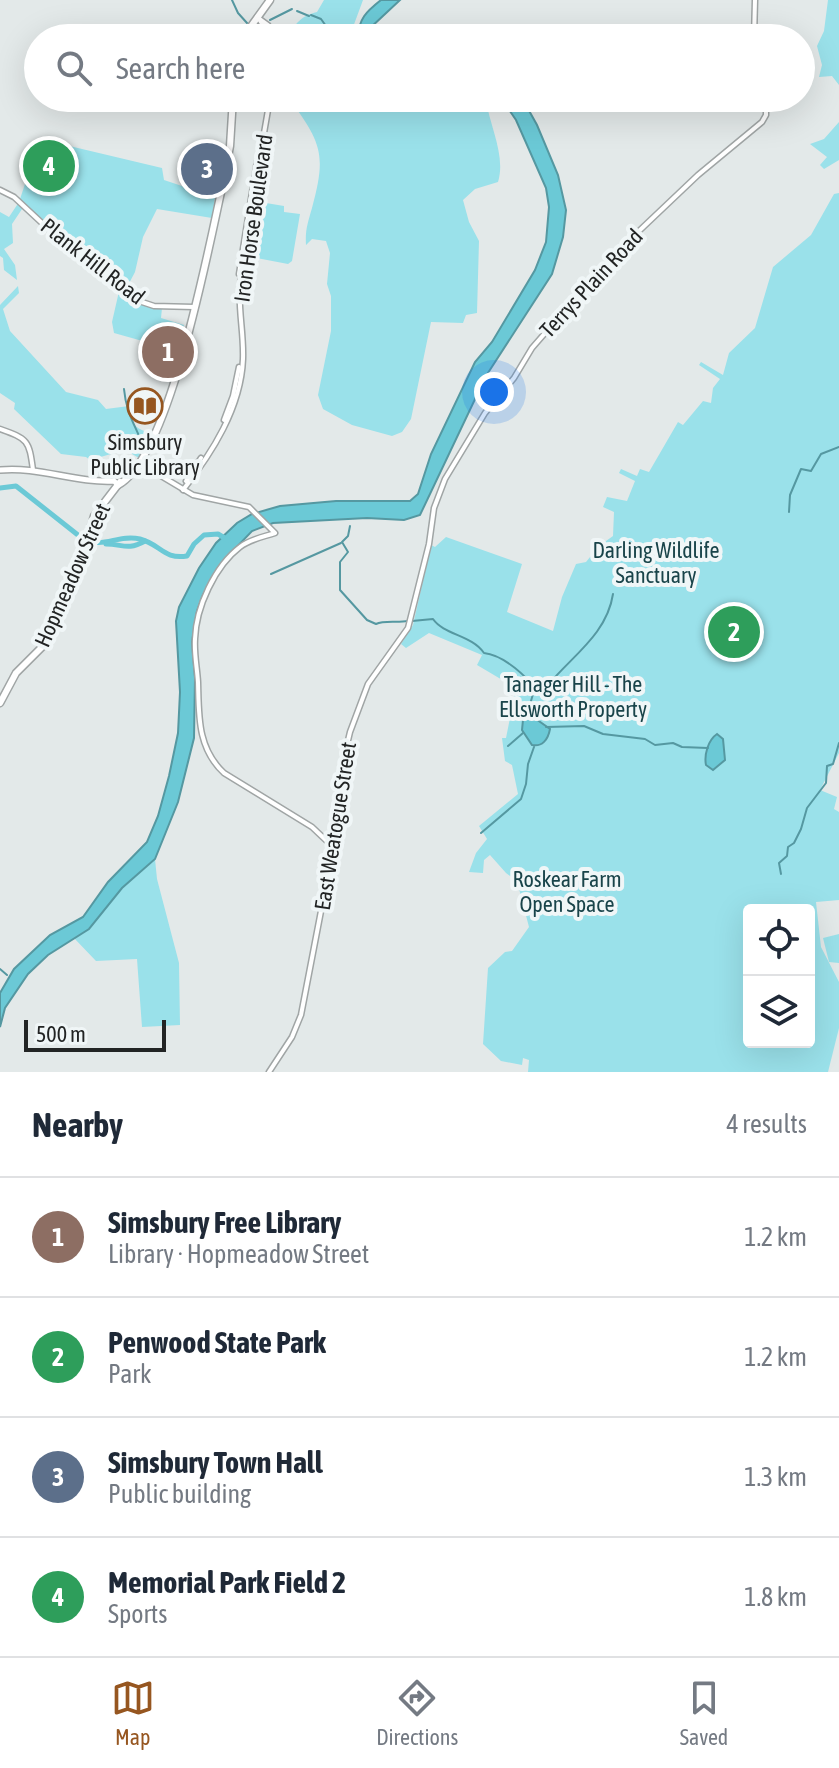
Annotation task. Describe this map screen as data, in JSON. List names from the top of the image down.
{
  "streets": {
    "highway": ["Hopmeadow Street"],
    "street": [
      "Iron Horse Boulevard",
      "Plank Hill Road",
      "Terrys Plain Road",
      "East Weatogue Street"
    ]
  },
  "crossings": [
    ["Plank Hill Road", "Hopmeadow Street"],
    ["Terrys Plain Road", "East Weatogue Street"]
  ],
  "parks": ["Darling Wildlife Sanctuary", "Tanager Hill - The Ellsworth Property", "Roskear Farm Open Space"],
  "places": {
    "library": ["Simsbury Public Library"]
  },
  "scale_bar": "500 m",
  "page": {
    "search": "Search here",
    "pins": [
      "4",
      "3",
      "1",
      "2"
    ],
    "scale": "500 m",
    "heading": ["Nearby", "4 results"],
    "list": [
      {
        "mark": "1",
        "name": "Simsbury Free Library",
        "note": "Library · Hopmeadow Street",
        "value": "1.2 km"
      },
      {
        "mark": "2",
        "name": "Penwood State Park",
        "note": "Park",
        "value": "1.2 km"
      },
      {
        "mark": "3",
        "name": "Simsbury Town Hall",
        "note": "Public building",
        "value": "1.3 km"
      },
      {
        "mark": "4",
        "name": "Memorial Park Field 2",
        "note": "Sports",
        "value": "1.8 km"
      }
    ],
    "nav": ["Map", "Directions", "Saved"]
  }
}
